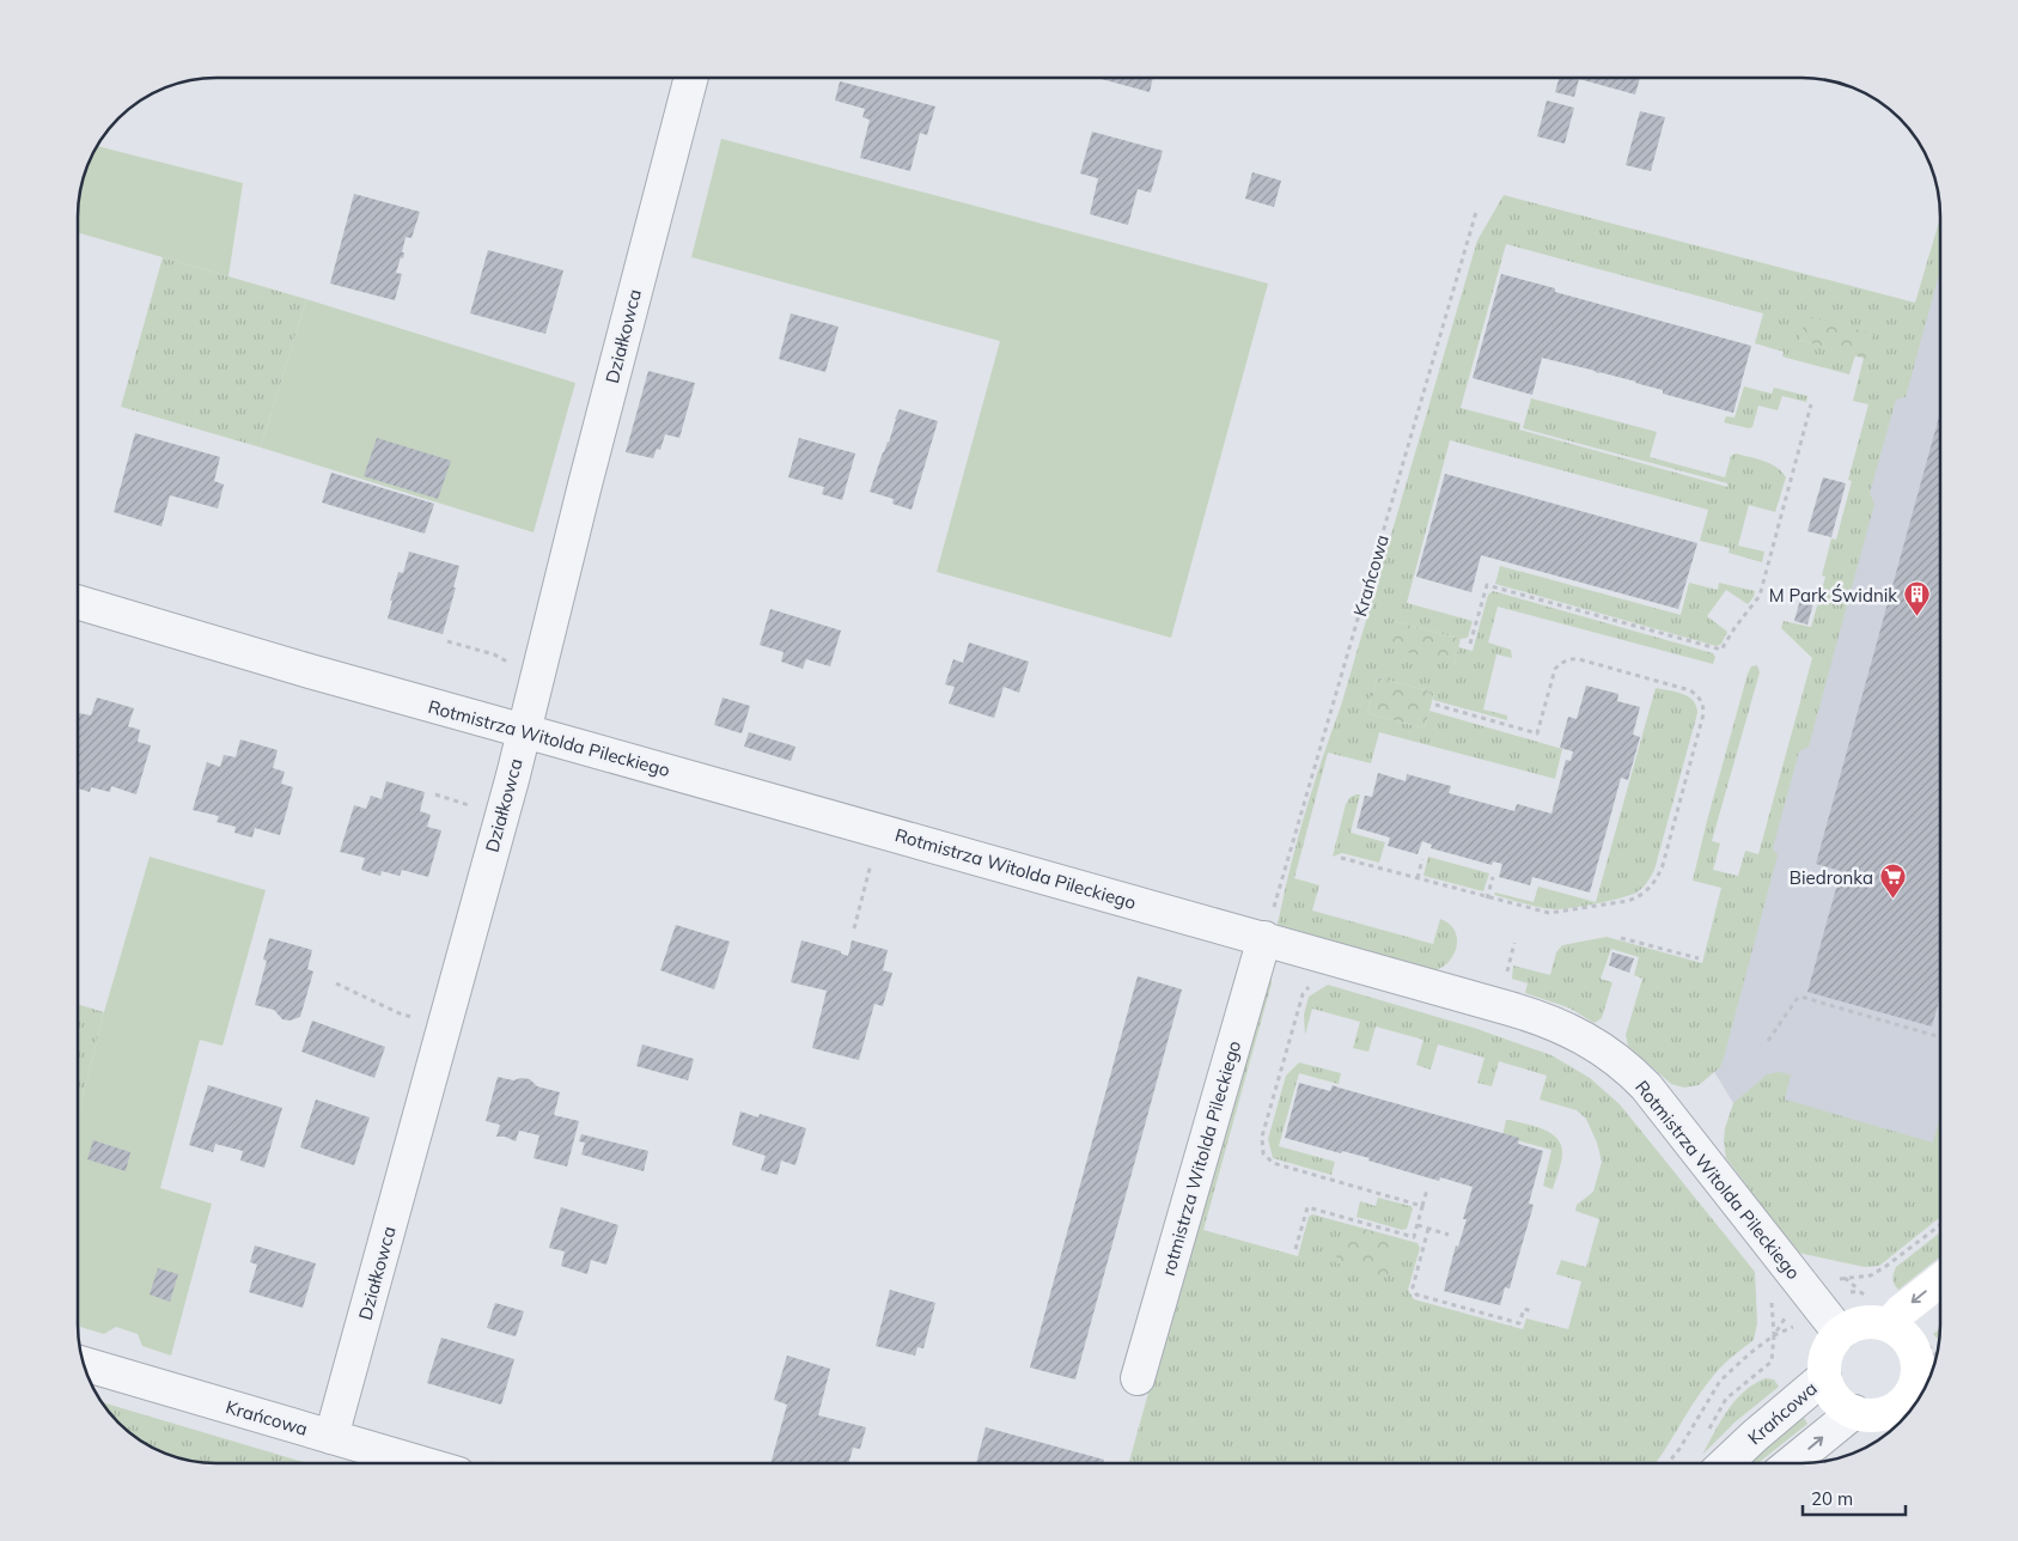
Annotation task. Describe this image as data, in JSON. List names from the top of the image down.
{
  "streets": {
    "street": [
      "Działkowca",
      "Krańcowa",
      "Rotmistrza Witolda Pileckiego",
      "rotmistrza Witolda Pileckiego"
    ]
  },
  "crossings": [
    ["Działkowca", "Krańcowa"],
    ["Działkowca", "Rotmistrza Witolda Pileckiego"],
    ["Krańcowa", "Rotmistrza Witolda Pileckiego"],
    ["Krańcowa", "rotmistrza Witolda Pileckiego"],
    ["Rotmistrza Witolda Pileckiego", "rotmistrza Witolda Pileckiego"]
  ],
  "places": {
    "building": ["M Park Świdnik"],
    "supermarket": ["Biedronka"]
  },
  "scale_bar": "20 m"
}
